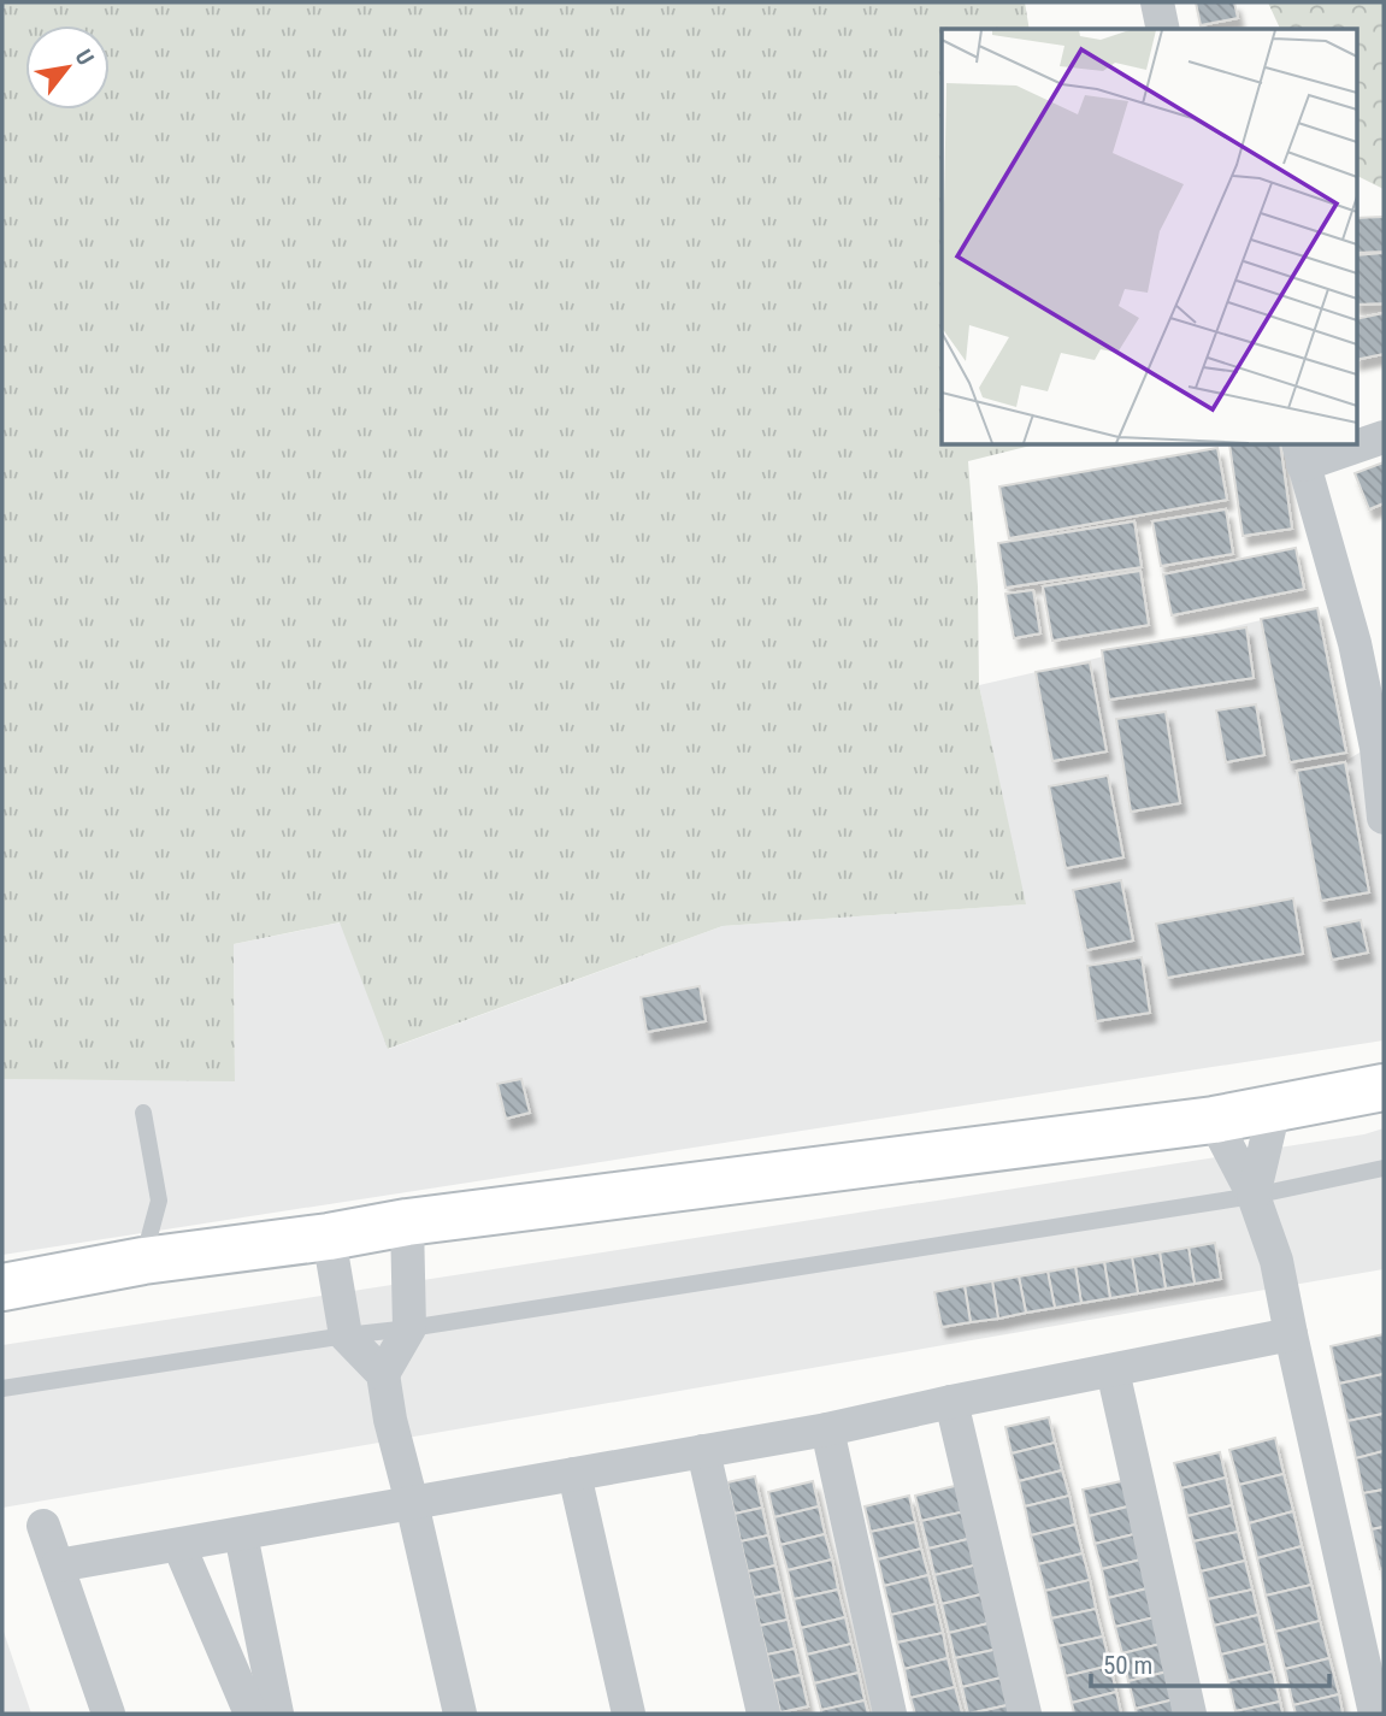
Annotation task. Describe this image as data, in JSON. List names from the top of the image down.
{
  "scale_bar": "50 m",
  "north": "top right"
}
